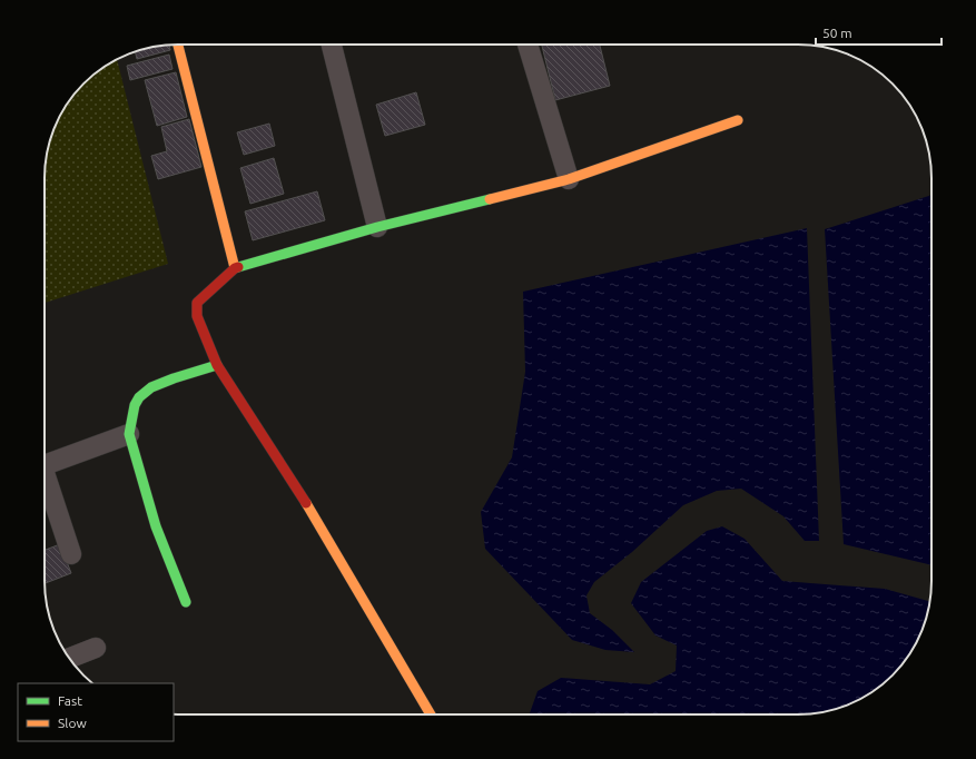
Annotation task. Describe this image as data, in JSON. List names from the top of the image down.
{
  "legend": ["Fast", "Slow"],
  "scale_bar": "50 m"
}
